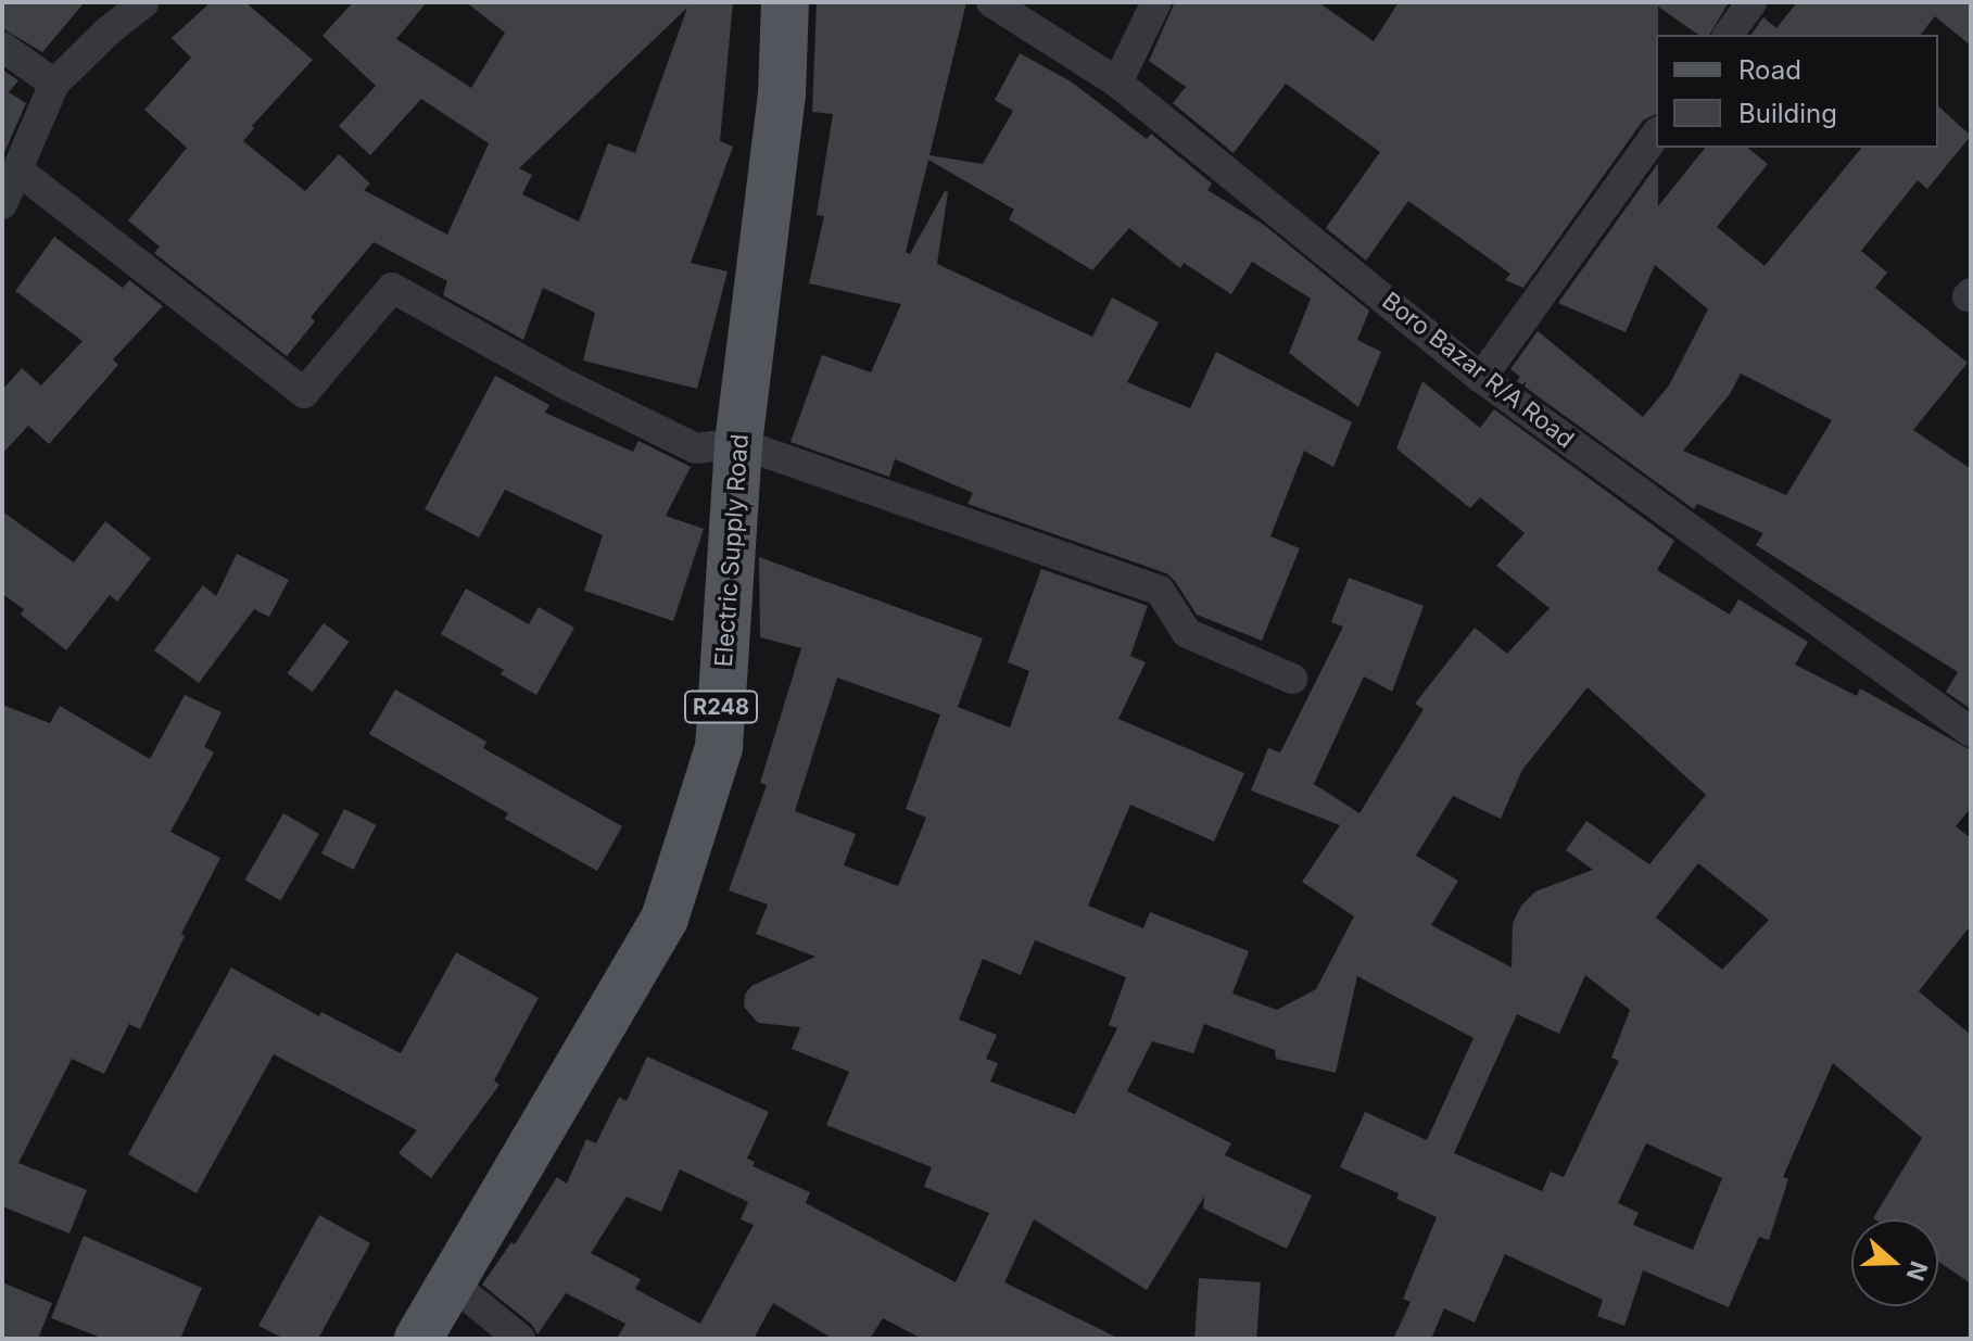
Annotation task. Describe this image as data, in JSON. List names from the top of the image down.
{
  "streets": {
    "main road": ["Electric Supply Road", "R248"],
    "street": ["Boro Bazar R/A Road"]
  },
  "legend": ["Road", "Building"],
  "north": "right"
}
